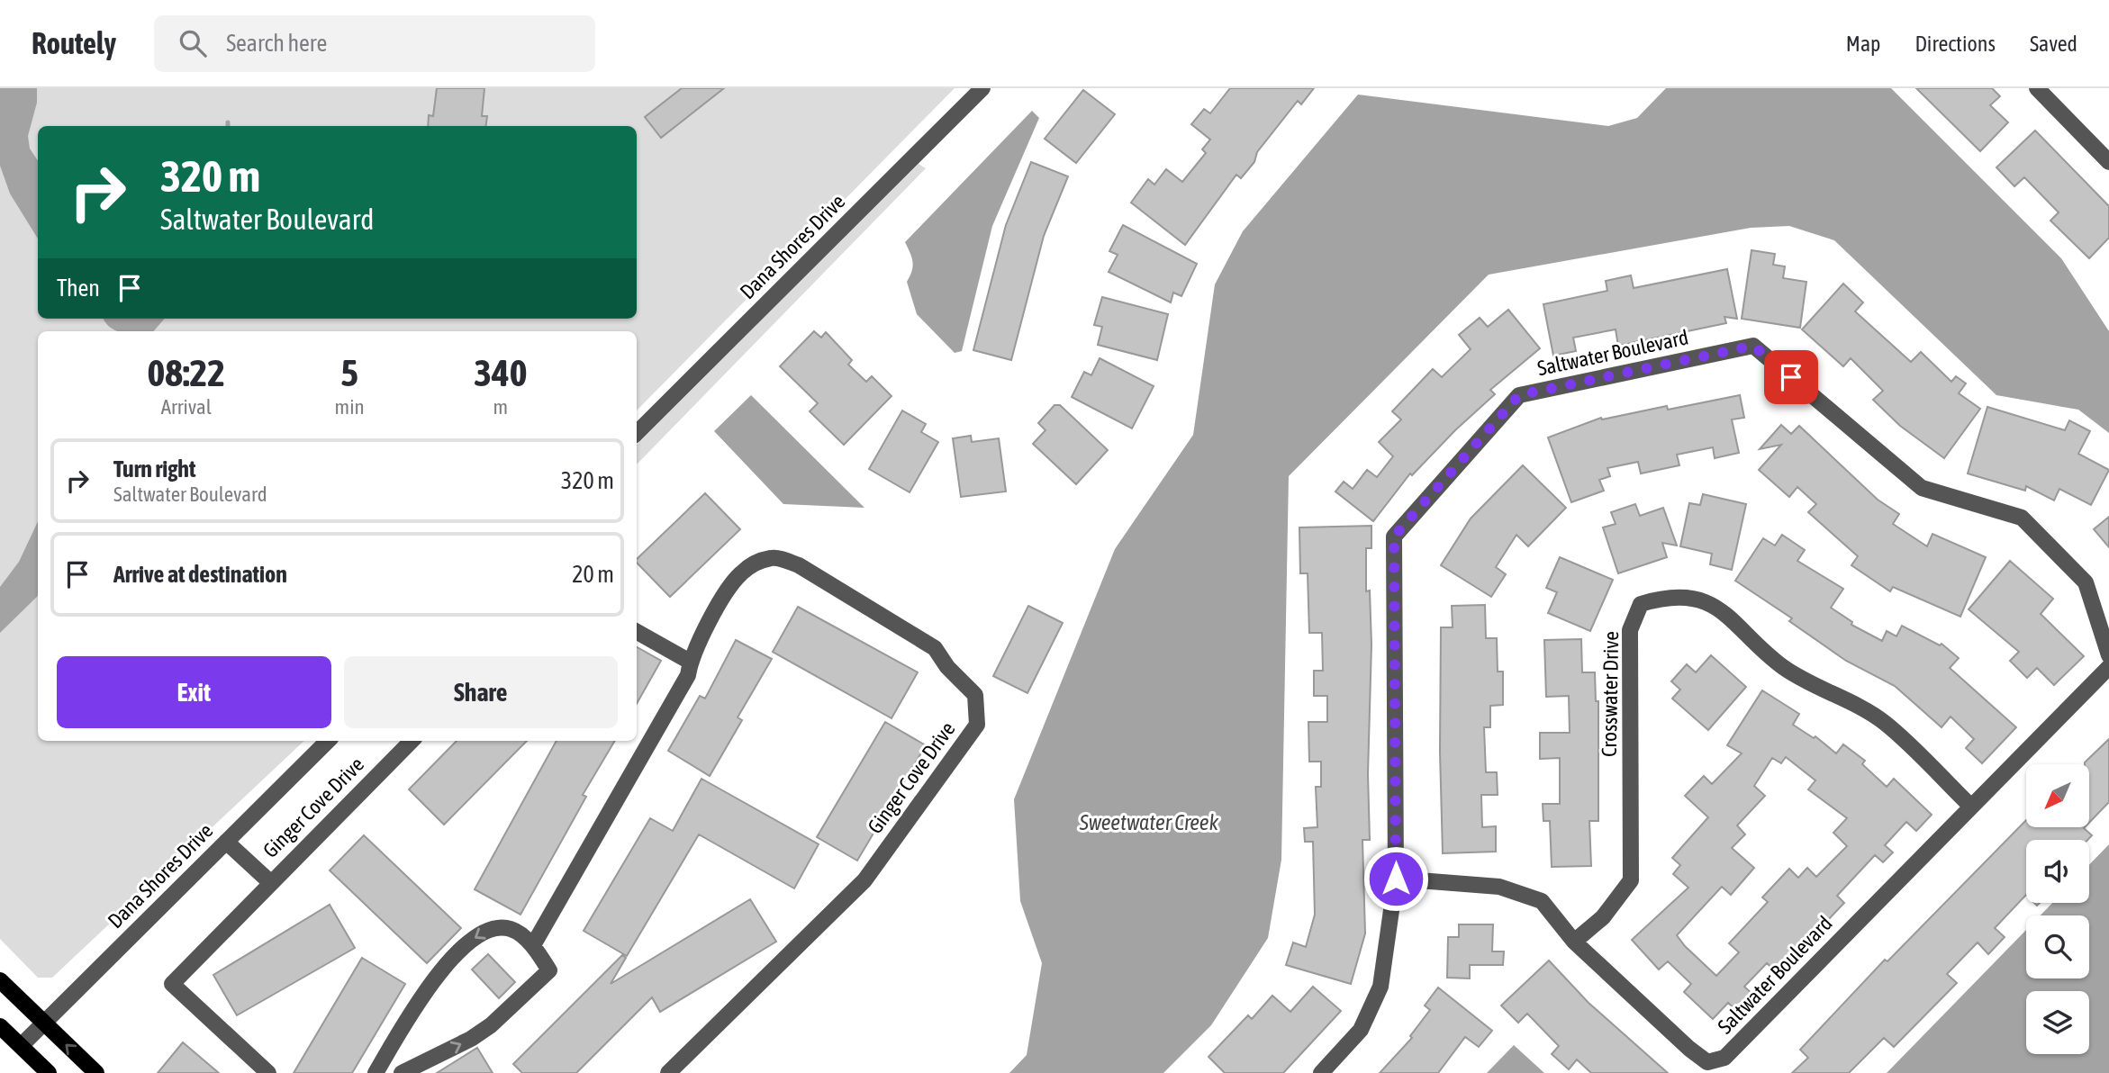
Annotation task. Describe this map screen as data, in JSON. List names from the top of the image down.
{
  "streets": {
    "street": [
      "Dana Shores Drive",
      "Saltwater Boulevard",
      "Crosswater Drive",
      "Ginger Cove Drive"
    ]
  },
  "crossings": [
    ["Dana Shores Drive", "Ginger Cove Drive"],
    ["Saltwater Boulevard", "Crosswater Drive"]
  ],
  "water": ["Sweetwater Creek"],
  "north": "bottom left",
  "page": {
    "header": "Routely",
    "search": "Search here",
    "nav": ["Map", "Directions", "Saved"],
    "turn": ["320 m", "Saltwater Boulevard"],
    "then": "Then",
    "eta": [
      "08:22",
      "Arrival",
      "5",
      "min",
      "340",
      "m"
    ],
    "list": [
      {
        "name": "Turn right",
        "note": "Saltwater Boulevard",
        "value": "320 m"
      },
      {
        "name": "Arrive at destination",
        "value": "20 m"
      }
    ],
    "buttons": ["Exit", "Share"]
  }
}
